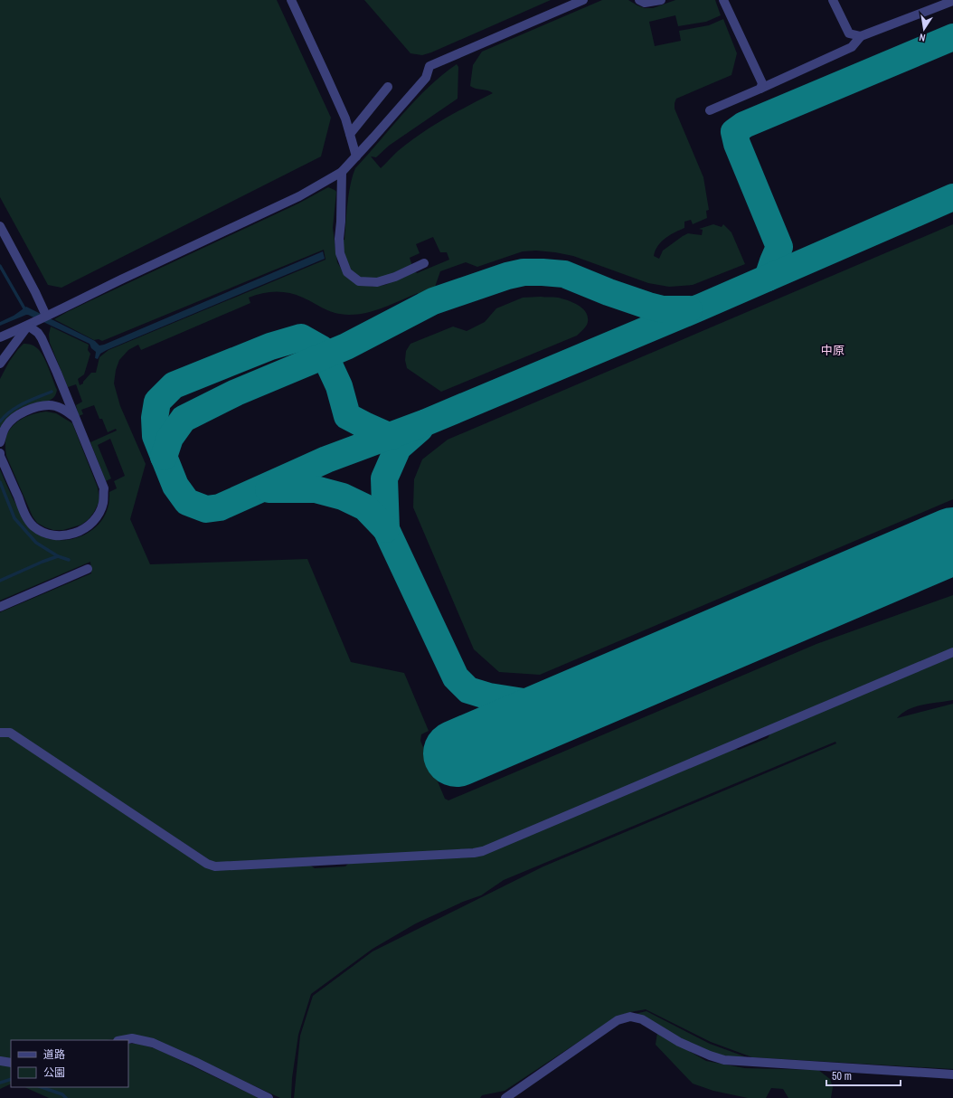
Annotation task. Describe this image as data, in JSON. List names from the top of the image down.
{
  "districts": ["中原"],
  "legend": ["道路", "公園"],
  "scale_bar": "50 m",
  "north": "bottom"
}
